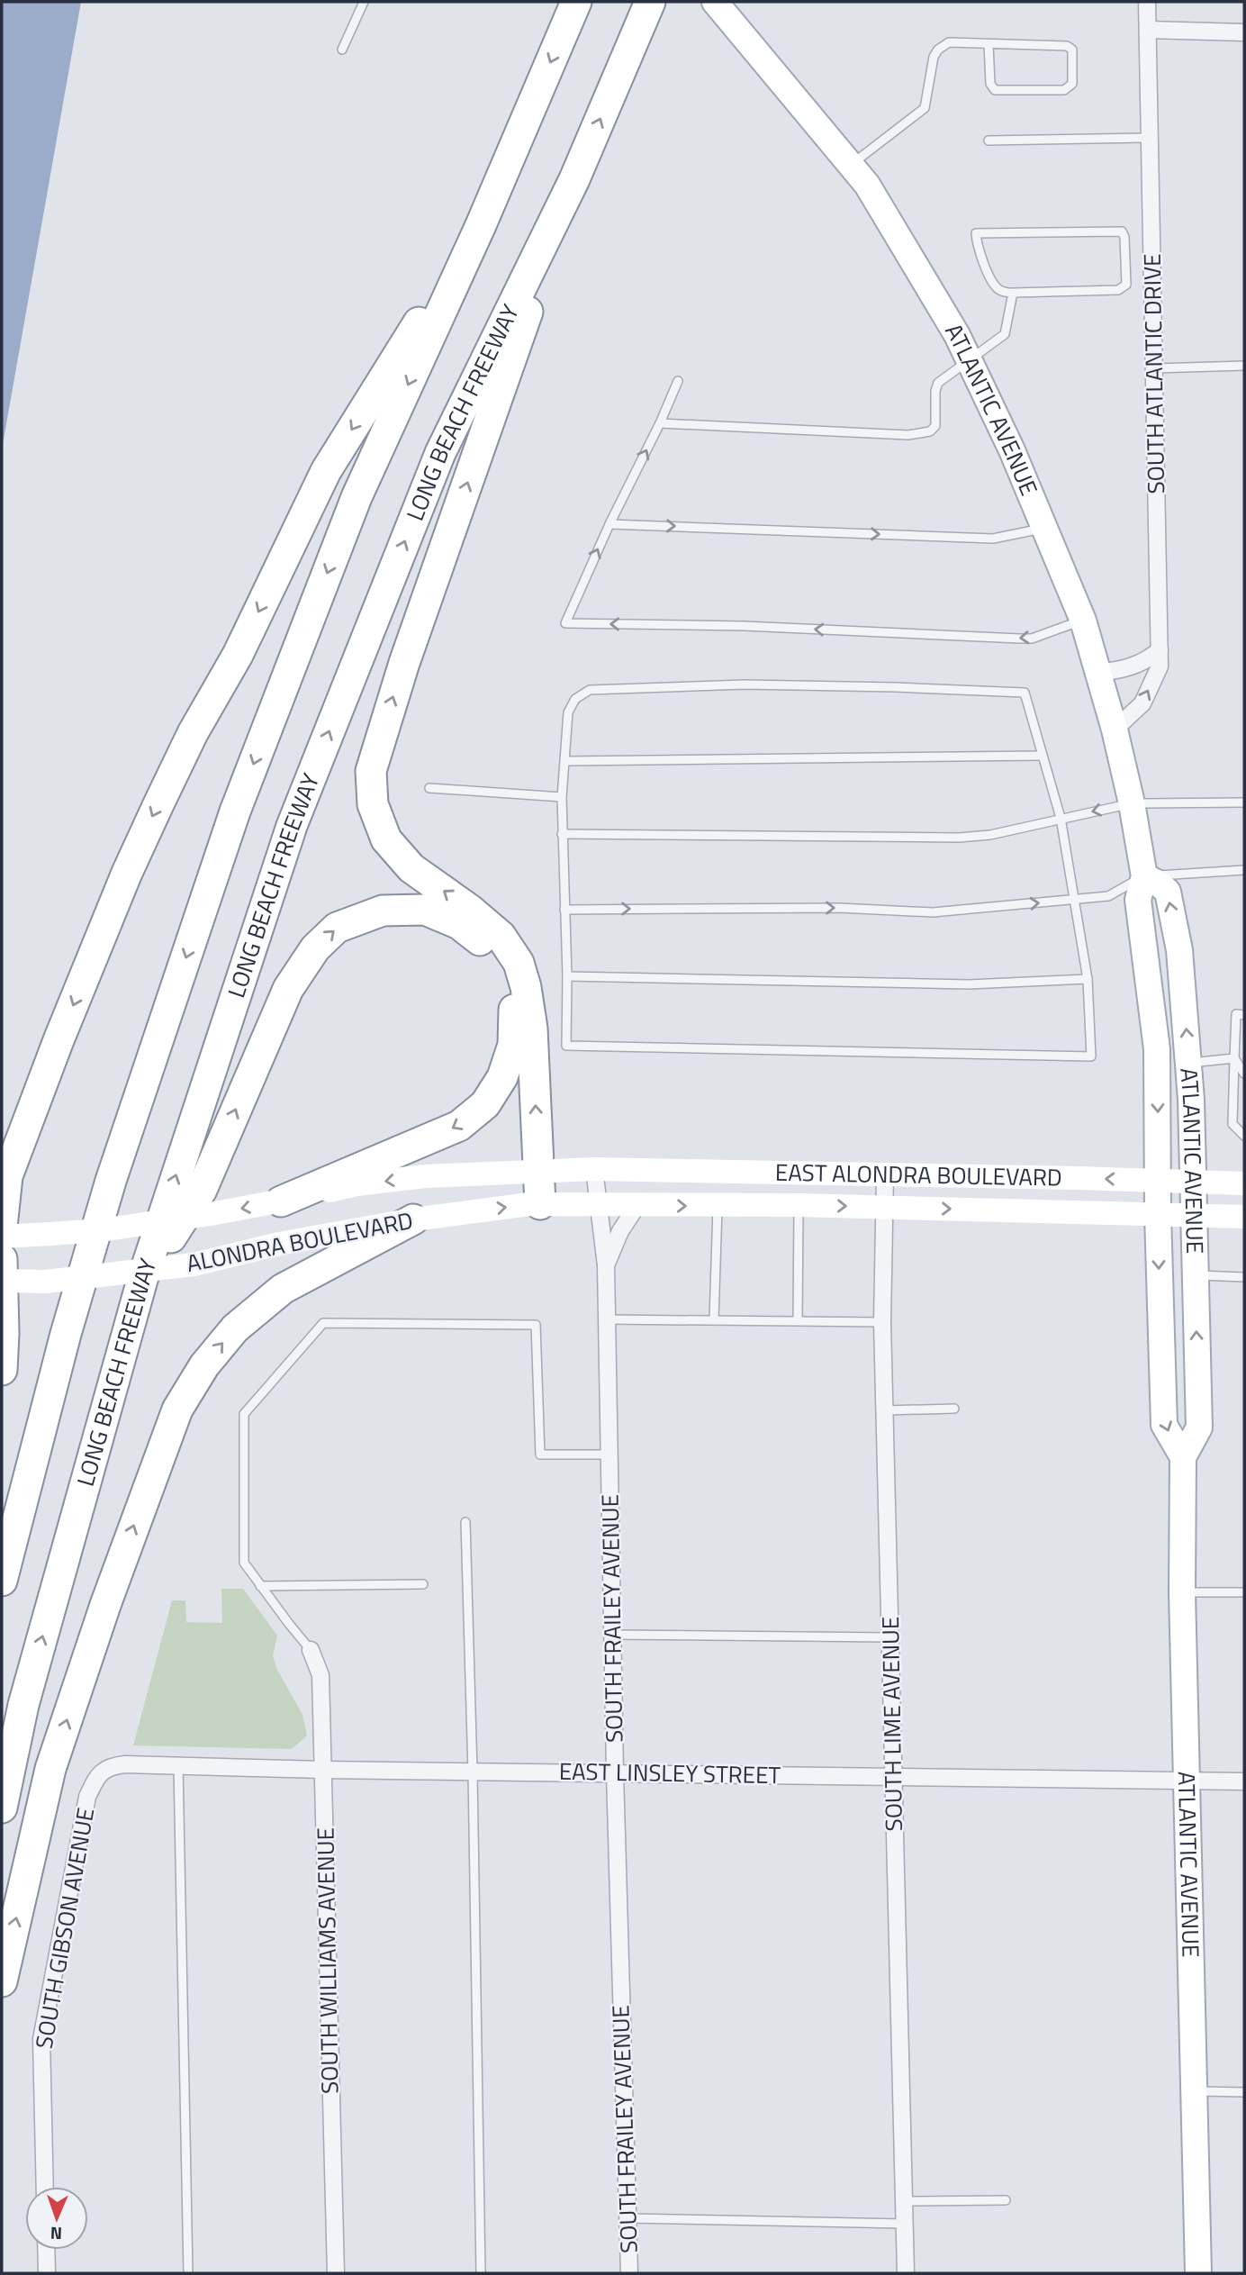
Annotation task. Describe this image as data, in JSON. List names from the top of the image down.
{
  "streets": {
    "highway": ["LONG BEACH FREEWAY"],
    "main road": ["ATLANTIC AVENUE", "EAST ALONDRA BOULEVARD", "ALONDRA BOULEVARD"],
    "street": [
      "SOUTH ATLANTIC DRIVE",
      "SOUTH FRAILEY AVENUE",
      "SOUTH LIME AVENUE",
      "EAST LINSLEY STREET",
      "SOUTH GIBSON AVENUE",
      "SOUTH WILLIAMS AVENUE"
    ]
  },
  "crossings": [
    ["SOUTH ATLANTIC DRIVE", "ATLANTIC AVENUE"],
    ["ATLANTIC AVENUE", "EAST ALONDRA BOULEVARD"],
    ["ATLANTIC AVENUE", "EAST LINSLEY STREET"],
    ["EAST ALONDRA BOULEVARD", "ALONDRA BOULEVARD"],
    ["EAST ALONDRA BOULEVARD", "SOUTH FRAILEY AVENUE"],
    ["EAST ALONDRA BOULEVARD", "SOUTH LIME AVENUE"],
    ["ALONDRA BOULEVARD", "SOUTH FRAILEY AVENUE"],
    ["SOUTH FRAILEY AVENUE", "EAST LINSLEY STREET"],
    ["SOUTH LIME AVENUE", "EAST LINSLEY STREET"],
    ["EAST LINSLEY STREET", "SOUTH GIBSON AVENUE"],
    ["EAST LINSLEY STREET", "SOUTH WILLIAMS AVENUE"]
  ],
  "north": "bottom"
}
